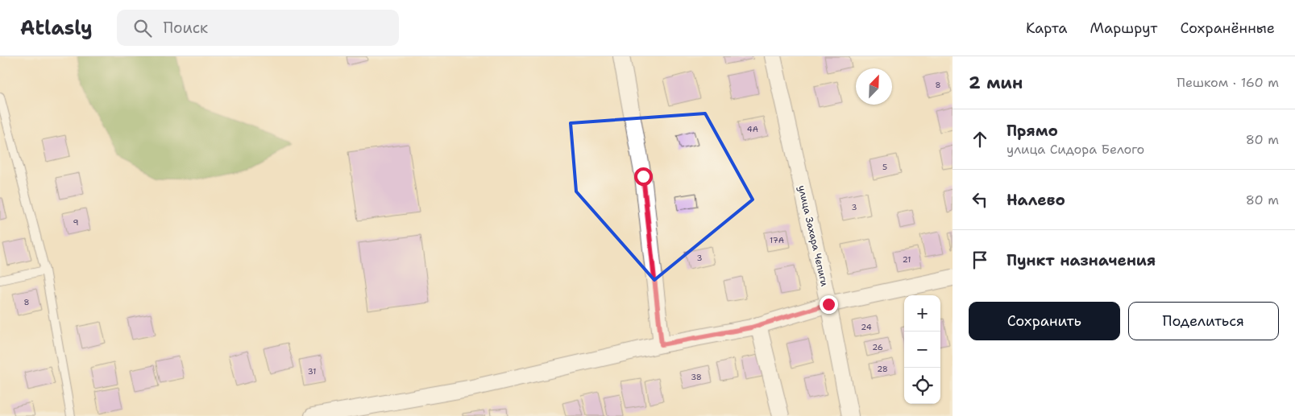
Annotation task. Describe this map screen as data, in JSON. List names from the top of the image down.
{
  "streets": {
    "street": ["улица Захара Чепиги"]
  },
  "house_numbers": [
    "8",
    "4А",
    "5",
    "3",
    "9",
    "17А",
    "3",
    "21",
    "8",
    "24",
    "26",
    "28",
    "31",
    "38"
  ],
  "north": "top right",
  "page": {
    "header": "Atlasly",
    "search": "Поиск",
    "nav": ["Карта", "Маршрут", "Сохранённые"],
    "heading": ["2 мин", "Пешком · 160 m"],
    "list": [
      ["Прямо", "улица Сидора Белого", "80 m"],
      ["Налево", "80 m"],
      "Пункт назначения"
    ],
    "buttons": ["Сохранить", "Поделиться"],
    "map_buttons": ["+", "−"]
  }
}
